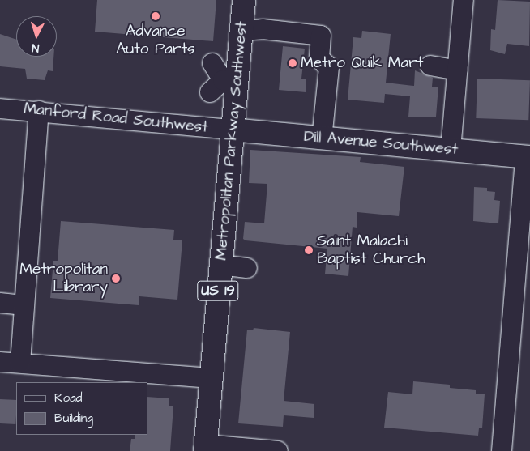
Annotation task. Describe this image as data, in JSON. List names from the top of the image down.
{
  "streets": {
    "main road": ["Metropolitan Parkway Southwest", "Dill Avenue Southwest", "US 19"],
    "street": ["Manford Road Southwest"]
  },
  "crossings": [
    ["Manford Road Southwest", "Metropolitan Parkway Southwest"],
    ["Manford Road Southwest", "Dill Avenue Southwest"],
    ["Metropolitan Parkway Southwest", "Dill Avenue Southwest"]
  ],
  "places": [
    "Advance Auto Parts",
    "Metro Quik Mart",
    "Saint Malachi Baptist Church",
    "Metropolitan Library"
  ],
  "legend": ["Road", "Building"],
  "north": "bottom"
}
